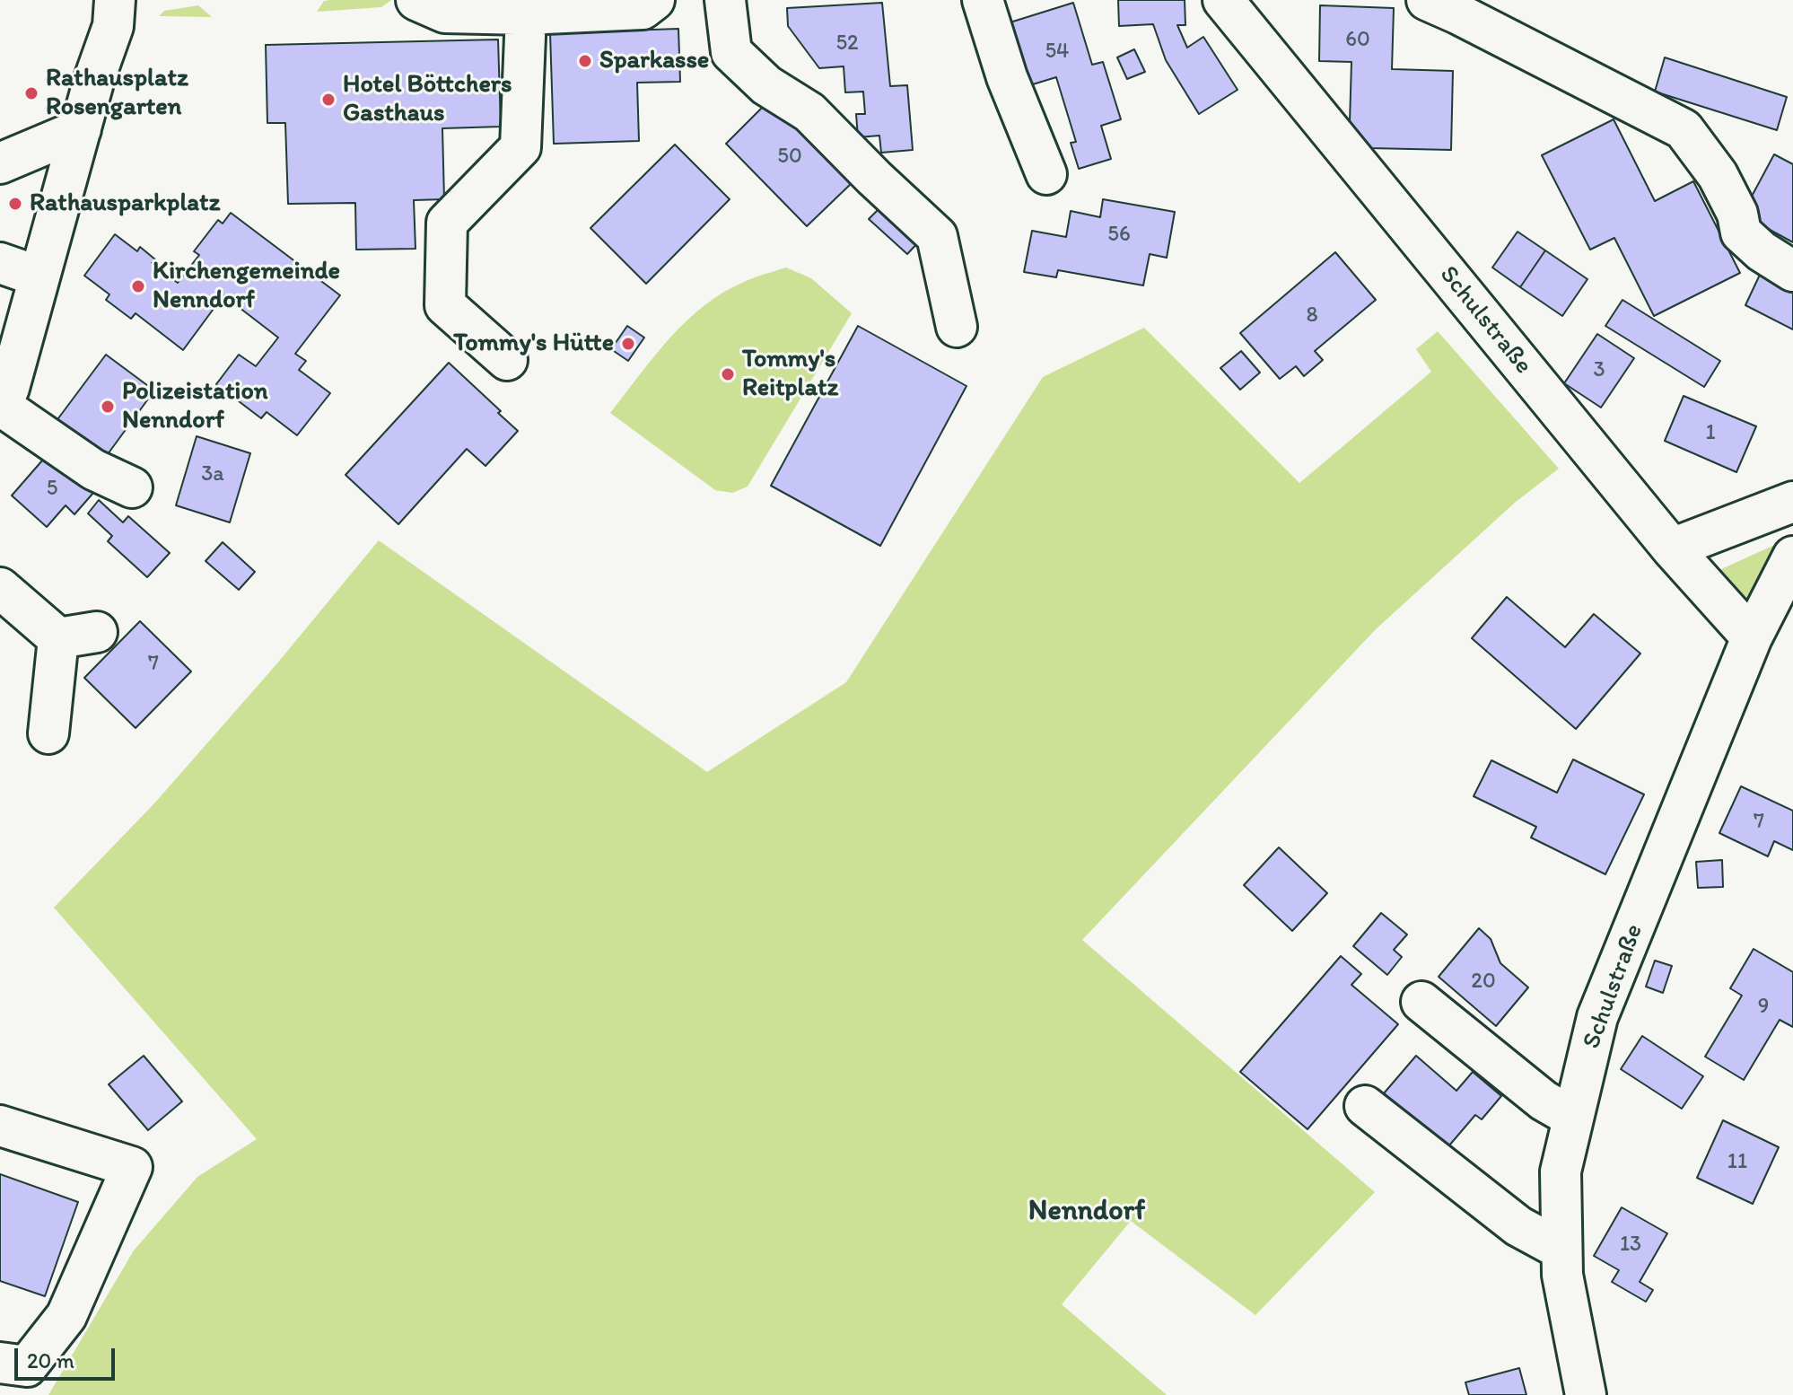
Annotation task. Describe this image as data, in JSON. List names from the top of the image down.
{
  "streets": {
    "street": ["Schulstraße"]
  },
  "districts": ["Nenndorf"],
  "places": [
    "Sparkasse",
    "Rathausplatz Rosengarten",
    "Hotel Böttchers Gasthaus",
    "Rathausparkplatz",
    "Kirchengemeinde Nenndorf",
    "Tommy's Hütte",
    "Tommy's Reitplatz",
    "Polizeistation Nenndorf"
  ],
  "house_numbers": [
    "60",
    "52",
    "54",
    "50",
    "56",
    "8",
    "3",
    "1",
    "3a",
    "5",
    "7",
    "7",
    "20",
    "9",
    "11",
    "13"
  ],
  "scale_bar": "20 m"
}
